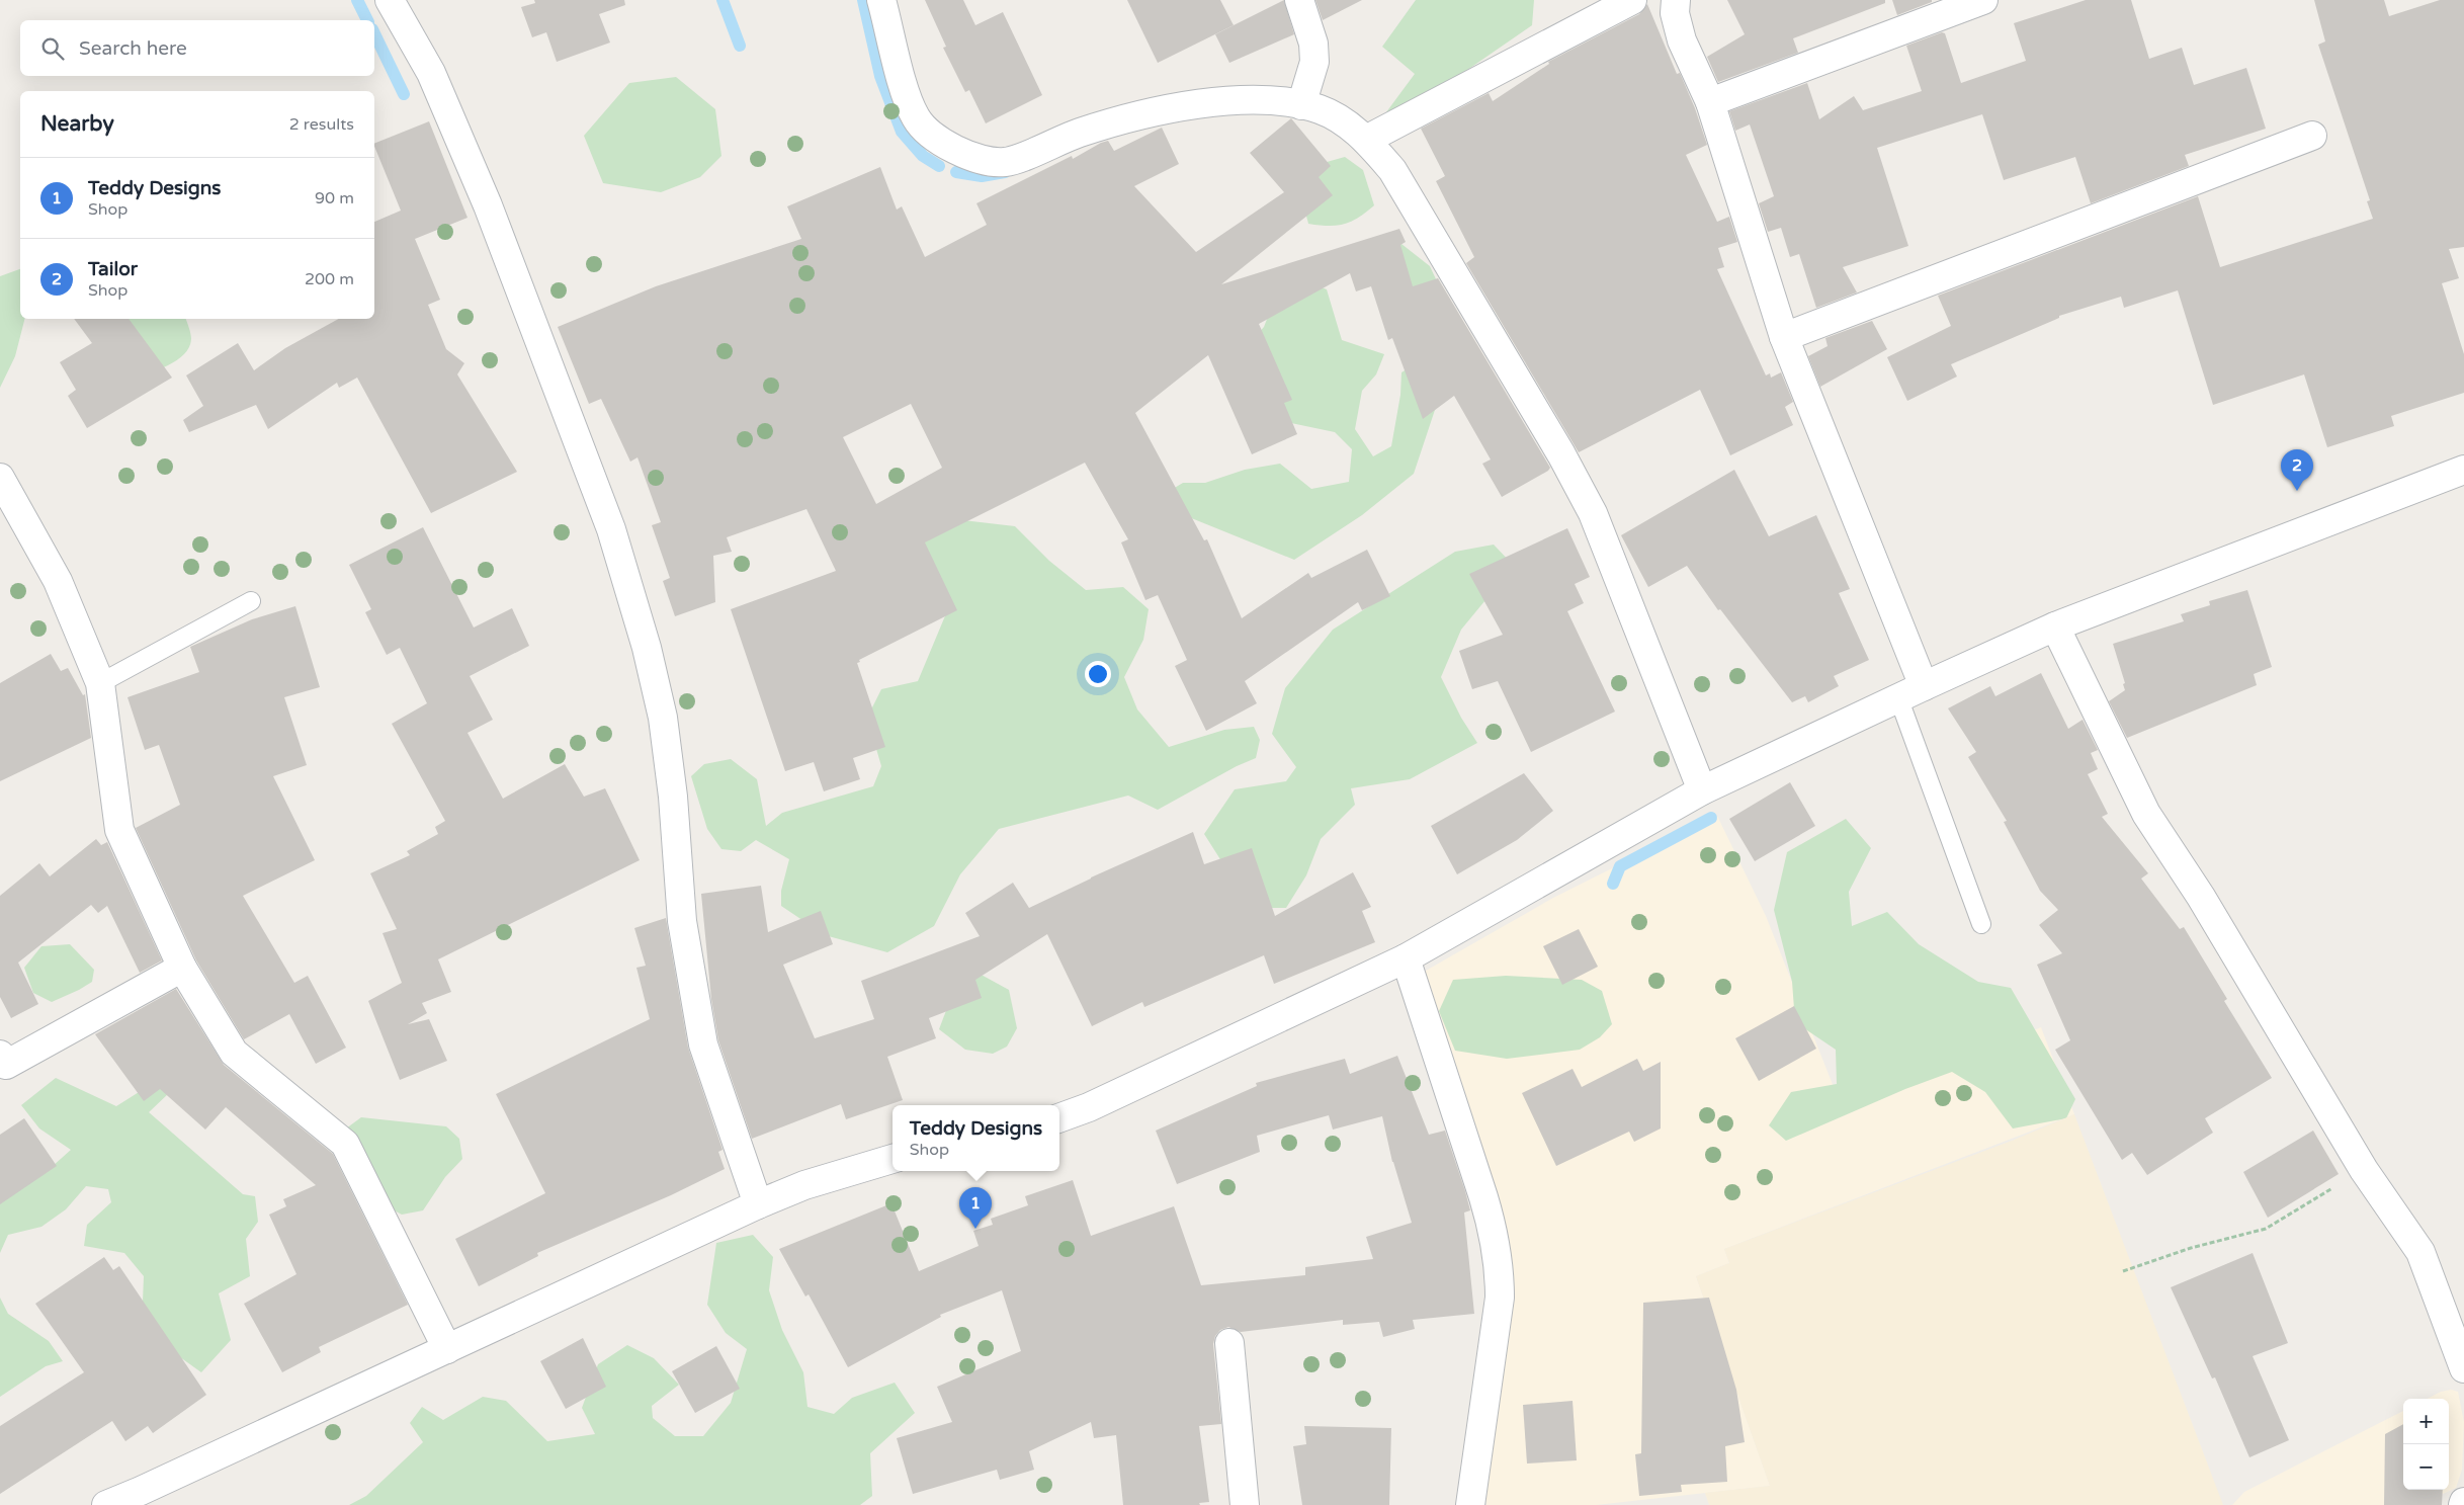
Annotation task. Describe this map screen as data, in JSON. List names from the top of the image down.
{
  "page": {
    "search": "Search here",
    "heading": ["Nearby", "2 results"],
    "list": [
      {
        "mark": "1",
        "name": "Teddy Designs",
        "note": "Shop",
        "value": "90 m"
      },
      {
        "mark": "2",
        "name": "Tailor",
        "note": "Shop",
        "value": "200 m"
      }
    ],
    "pins": ["2", "1"],
    "popup": ["Teddy Designs", "Shop"],
    "map_buttons": ["+", "−"]
  }
}
